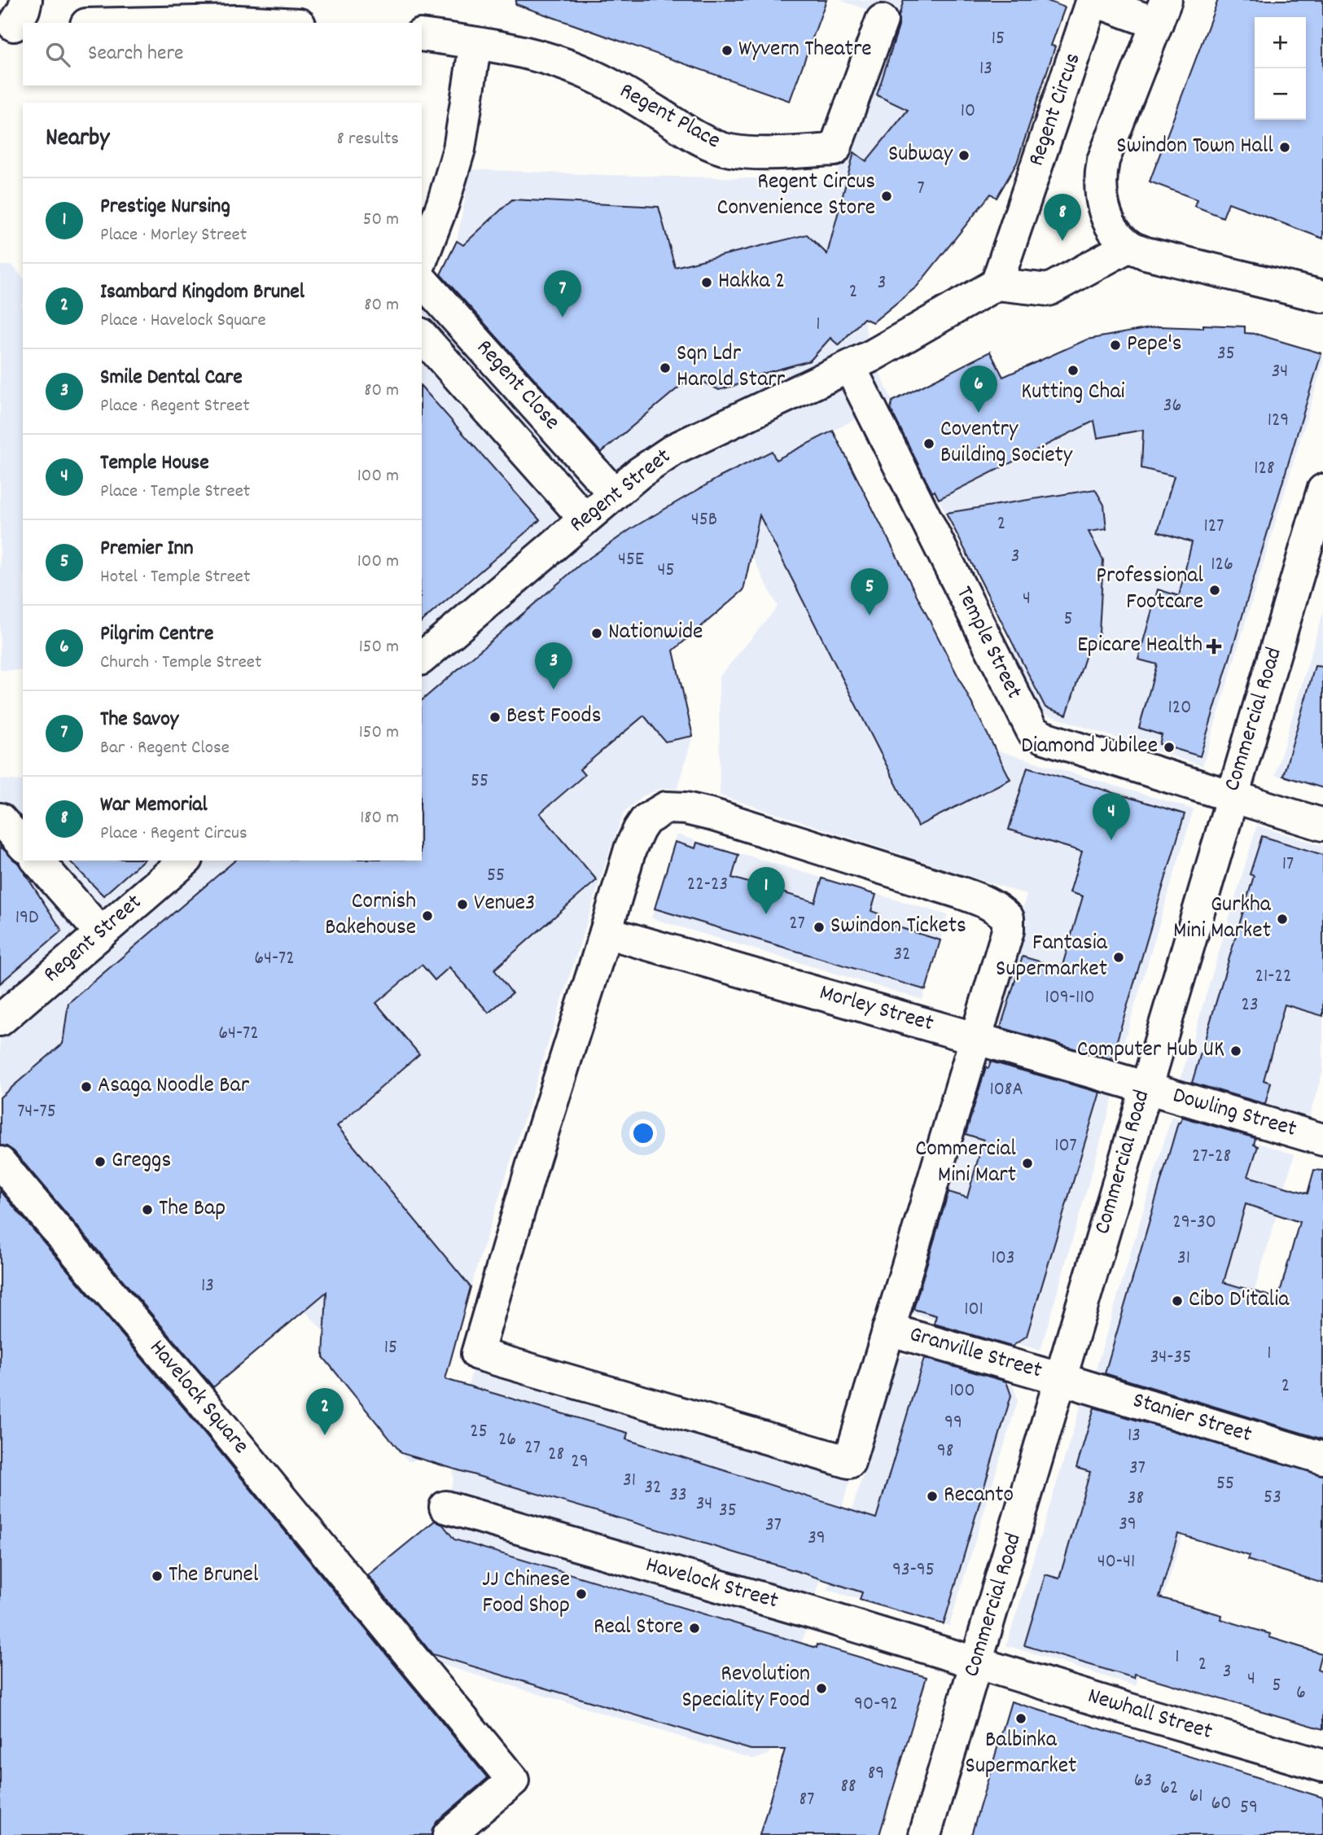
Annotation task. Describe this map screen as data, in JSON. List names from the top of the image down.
{
  "streets": {
    "street": [
      "Regent Circus",
      "Regent Place",
      "Regent Close",
      "Regent Street",
      "Temple Street",
      "Commercial Road",
      "Morley Street",
      "Dowling Street",
      "Granville Street",
      "Havelock Square",
      "Stanier Street",
      "Havelock Street",
      "Newhall Street"
    ]
  },
  "crossings": [
    ["Regent Close", "Regent Street"],
    ["Regent Street", "Temple Street"],
    ["Temple Street", "Commercial Road"],
    ["Commercial Road", "Morley Street"],
    ["Commercial Road", "Dowling Street"],
    ["Commercial Road", "Granville Street"],
    ["Commercial Road", "Stanier Street"],
    ["Commercial Road", "Havelock Street"],
    ["Commercial Road", "Newhall Street"],
    ["Morley Street", "Dowling Street"],
    ["Granville Street", "Stanier Street"],
    ["Havelock Street", "Newhall Street"]
  ],
  "places": {
    "other": [
      "Wyvern Theatre",
      "Swindon Town Hall",
      "Subway",
      "Regent Circus Convenience Store",
      "Hakka 2",
      "Pepe's",
      "Sqn Ldr Harold Starr",
      "Kutting Chai",
      "Coventry Building Society",
      "Professional Footcare",
      "Nationwide",
      "Best Foods",
      "Diamond Jubilee",
      "Venue3",
      "Cornish Bakehouse",
      "Gurkha Mini Market",
      "Swindon Tickets",
      "Fantasia Supermarket",
      "Computer Hub UK",
      "Asaga Noodle Bar",
      "Greggs",
      "Commercial Mini Mart",
      "The Bap",
      "Cibo D'italia",
      "Recanto",
      "The Brunel",
      "JJ Chinese Food Shop",
      "Real Store",
      "Revolution Speciality Food",
      "Balbinka Supermarket"
    ],
    "health": ["Epicare Health"]
  },
  "house_numbers": [
    "15",
    "13",
    "10",
    "7",
    "3",
    "2",
    "1",
    "35",
    "34",
    "36",
    "129",
    "128",
    "45B",
    "2",
    "127",
    "3",
    "45E",
    "126",
    "45",
    "4",
    "5",
    "120",
    "55",
    "17",
    "55",
    "22-23",
    "19D",
    "27",
    "32",
    "64-72",
    "21-22",
    "109-110",
    "23",
    "64-72",
    "108A",
    "74-75",
    "107",
    "27-28",
    "29-30",
    "103",
    "31",
    "13",
    "101",
    "15",
    "1",
    "34-35",
    "2",
    "100",
    "99",
    "25",
    "13",
    "26",
    "27",
    "98",
    "28",
    "29",
    "37",
    "31",
    "55",
    "32",
    "33",
    "53",
    "38",
    "34",
    "35",
    "39",
    "37",
    "39",
    "40-41",
    "93-95",
    "1",
    "2",
    "3",
    "4",
    "5",
    "6",
    "90-92",
    "89",
    "63",
    "88",
    "62",
    "61",
    "87",
    "60",
    "59"
  ],
  "page": {
    "map_buttons": ["+", "−"],
    "search": "Search here",
    "heading": ["Nearby", "8 results"],
    "list": [
      {
        "mark": "1",
        "name": "Prestige Nursing",
        "note": "Place · Morley Street",
        "value": "50 m"
      },
      {
        "mark": "2",
        "name": "Isambard Kingdom Brunel",
        "note": "Place · Havelock Square",
        "value": "80 m"
      },
      {
        "mark": "3",
        "name": "Smile Dental Care",
        "note": "Place · Regent Street",
        "value": "80 m"
      },
      {
        "mark": "4",
        "name": "Temple House",
        "note": "Place · Temple Street",
        "value": "100 m"
      },
      {
        "mark": "5",
        "name": "Premier Inn",
        "note": "Hotel · Temple Street",
        "value": "100 m"
      },
      {
        "mark": "6",
        "name": "Pilgrim Centre",
        "note": "Church · Temple Street",
        "value": "150 m"
      },
      {
        "mark": "7",
        "name": "The Savoy",
        "note": "Bar · Regent Close",
        "value": "150 m"
      },
      {
        "mark": "8",
        "name": "War Memorial",
        "note": "Place · Regent Circus",
        "value": "180 m"
      }
    ],
    "pins": [
      "8",
      "7",
      "6",
      "5",
      "3",
      "4",
      "1",
      "2"
    ]
  }
}
